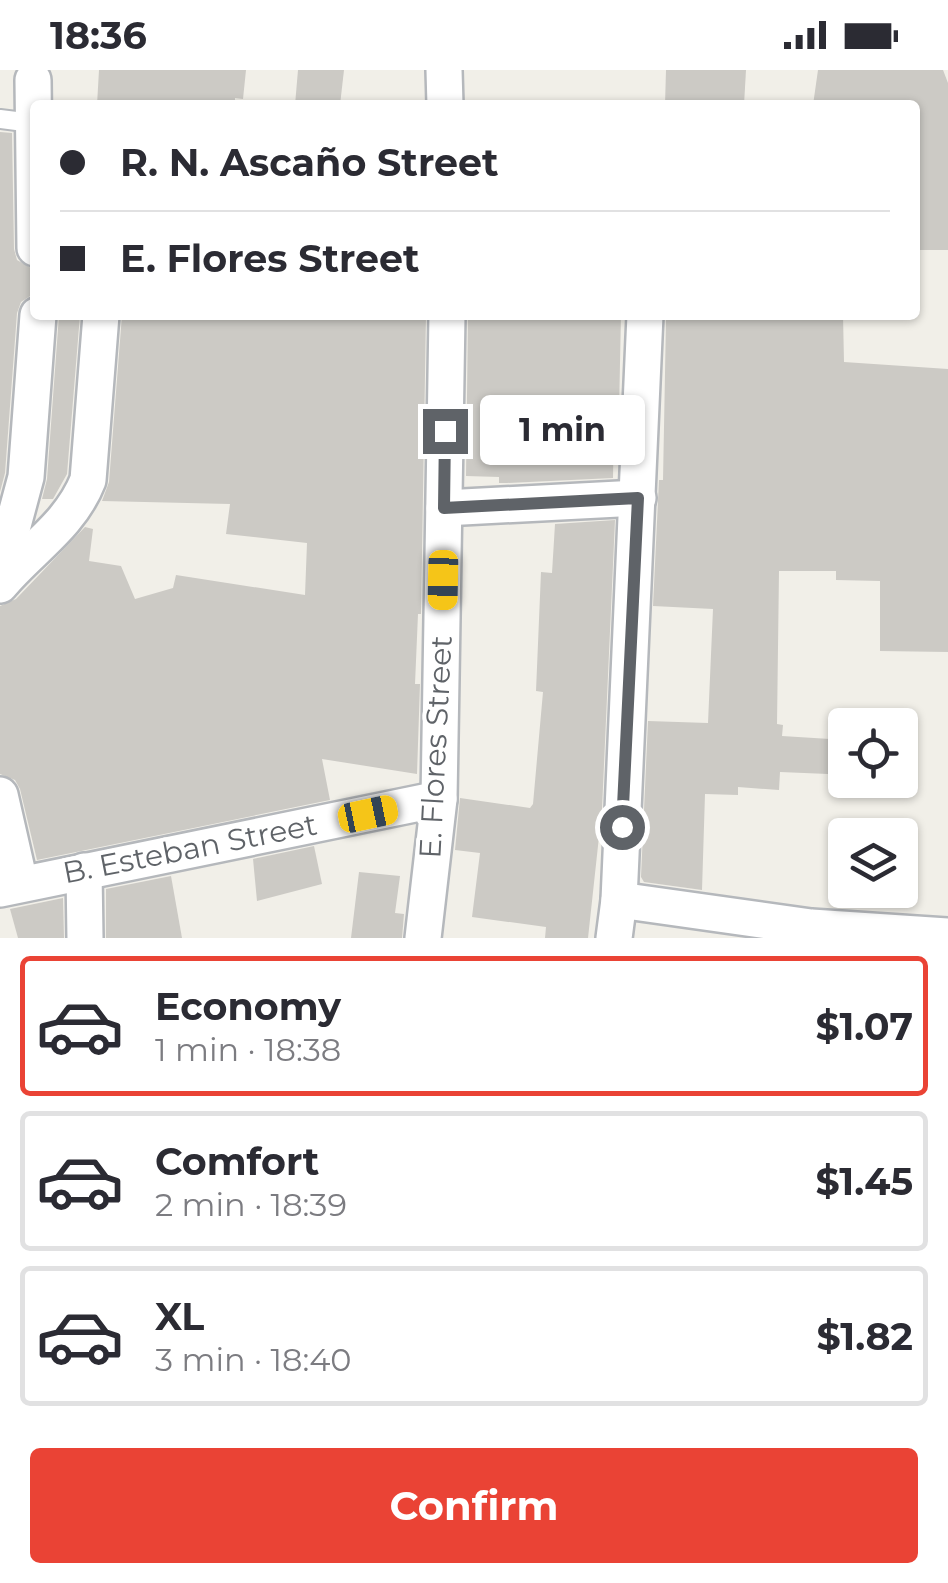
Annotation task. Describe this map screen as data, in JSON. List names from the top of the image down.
{
  "streets": {
    "street": ["E. Flores Street", "B. Esteban Street"]
  },
  "crossings": [
    ["E. Flores Street", "B. Esteban Street"]
  ],
  "page": {
    "status": "18:36",
    "banner": ["R. N. Ascaño Street", "E. Flores Street"],
    "bubble": "1 min",
    "list": [
      {
        "name": "Economy",
        "note": "1 min · 18:38",
        "value": "$1.07"
      },
      {
        "name": "Comfort",
        "note": "2 min · 18:39",
        "value": "$1.45"
      },
      {
        "name": "XL",
        "note": "3 min · 18:40",
        "value": "$1.82"
      }
    ],
    "buttons": "Confirm"
  }
}
